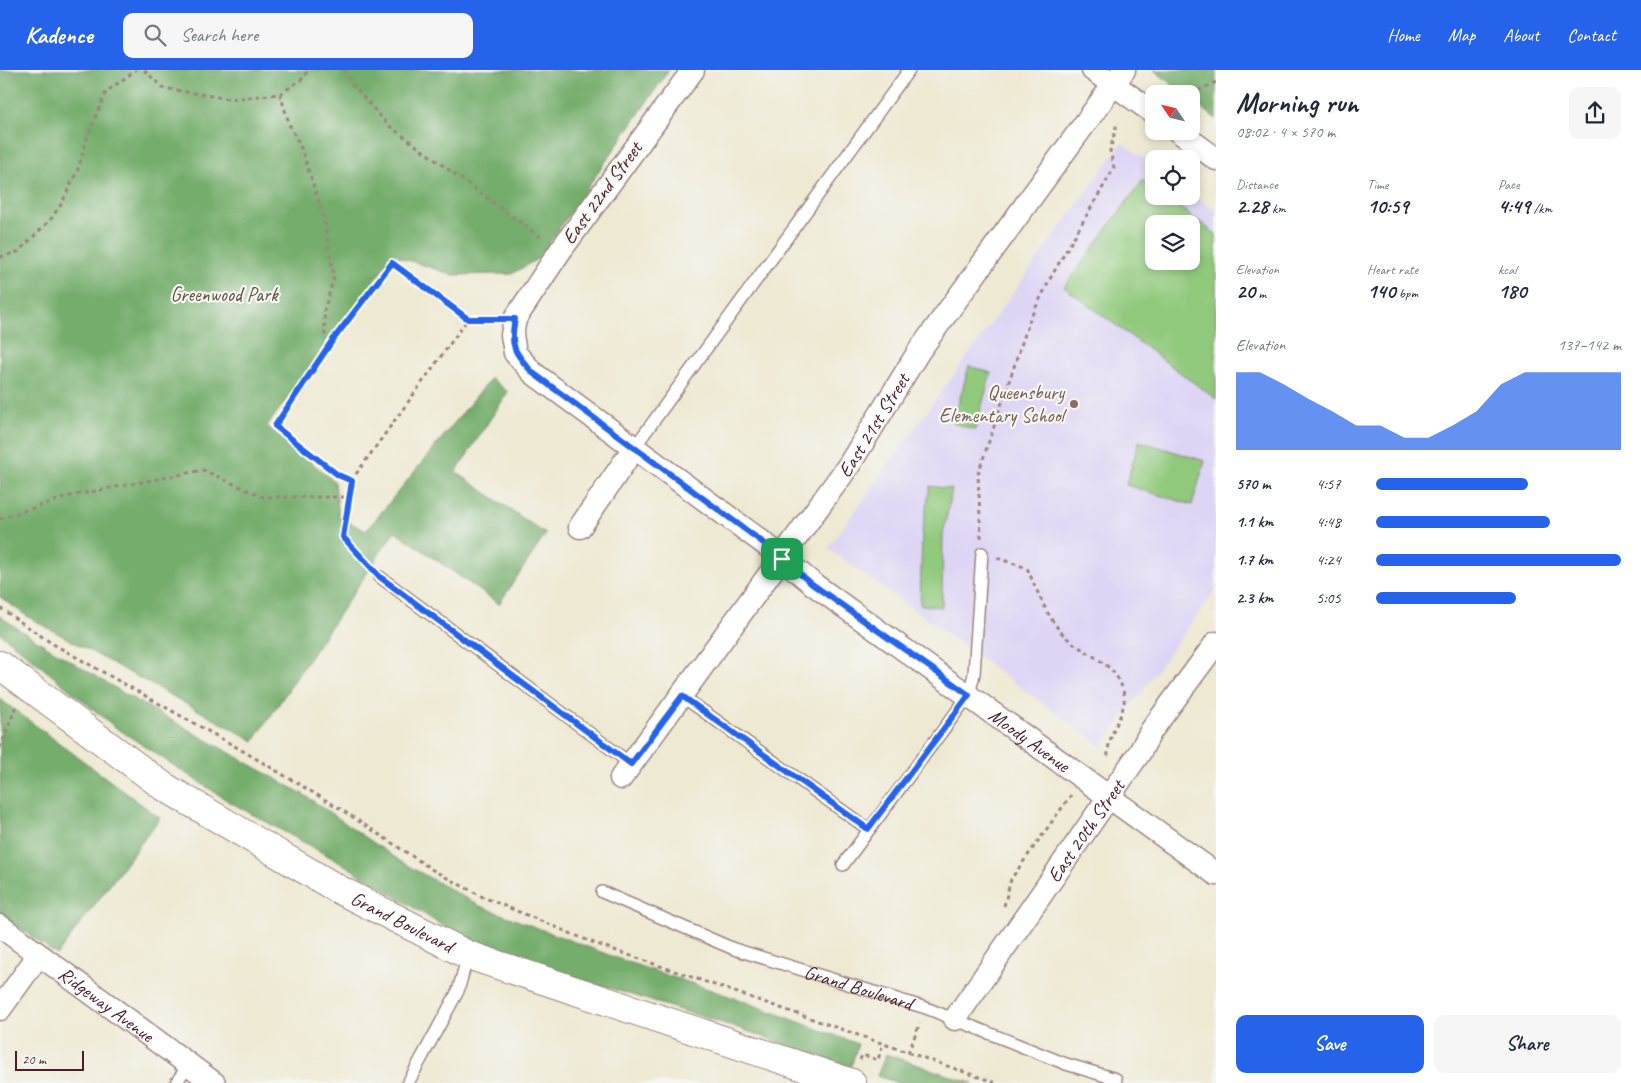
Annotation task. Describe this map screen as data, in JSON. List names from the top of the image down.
{
  "streets": {
    "street": [
      "East 22nd Street",
      "East 21st Street",
      "Moody Avenue",
      "East 20th Street",
      "Grand Boulevard",
      "Ridgeway Avenue"
    ]
  },
  "crossings": [
    ["East 22nd Street", "Moody Avenue"],
    ["East 21st Street", "Moody Avenue"],
    ["Moody Avenue", "East 20th Street"],
    ["East 20th Street", "Grand Boulevard"]
  ],
  "parks": ["Greenwood Park"],
  "places": ["Queensbury Elementary School"],
  "scale_bar": "20 m",
  "north": "top left",
  "page": {
    "header": "Kadence",
    "search": "Search here",
    "nav": [
      "Home",
      "Map",
      "About",
      "Contact"
    ],
    "heading": ["Morning run", "08:02 · 4 × 570 m"],
    "stats": [
      ["Distance", "2.28 km"],
      ["Time", "10:59"],
      ["Pace", "4:49 /km"],
      ["Elevation", "20 m"],
      ["Heart rate", "140 bpm"],
      ["kcal", "180"]
    ],
    "chart": ["Elevation", "137–142 m"],
    "list": [
      {
        "name": "570 m",
        "note": "4:57"
      },
      {
        "name": "1.1 km",
        "note": "4:48"
      },
      {
        "name": "1.7 km",
        "note": "4:24"
      },
      {
        "name": "2.3 km",
        "note": "5:05"
      }
    ],
    "buttons": ["Save", "Share"],
    "scale": "20 m"
  }
}
